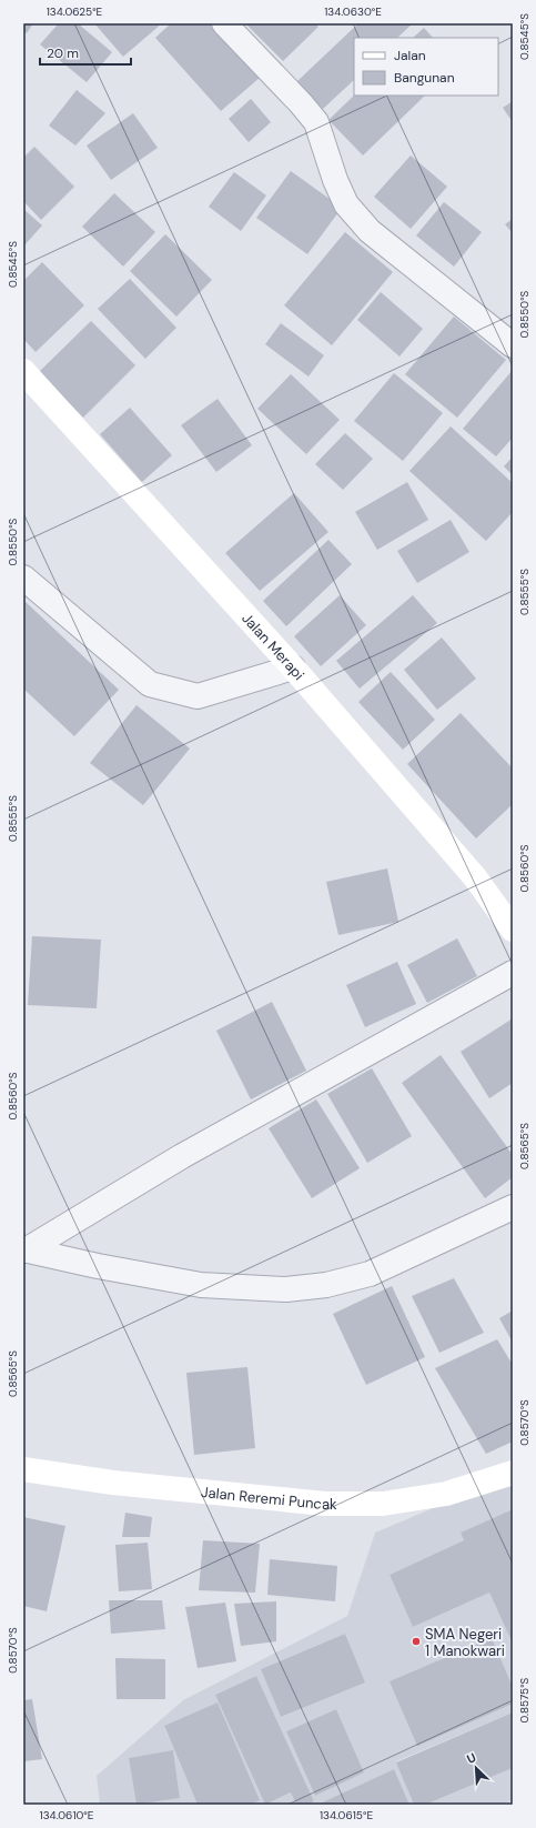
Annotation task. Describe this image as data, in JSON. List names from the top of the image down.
{
  "streets": {
    "street": ["Jalan Merapi", "Jalan Reremi Puncak"]
  },
  "places": ["SMA Negeri 1 Manokwari"],
  "legend": ["Jalan", "Bangunan"],
  "scale_bar": "20 m",
  "north": "top left",
  "coordinates": [
    "134.0625°E",
    "134.0630°E",
    "0.8545°S",
    "0.8550°S",
    "0.8555°S",
    "0.8560°S",
    "0.8565°S",
    "0.8570°S",
    "0.8575°S",
    "134.0610°E",
    "134.0615°E"
  ]
}
